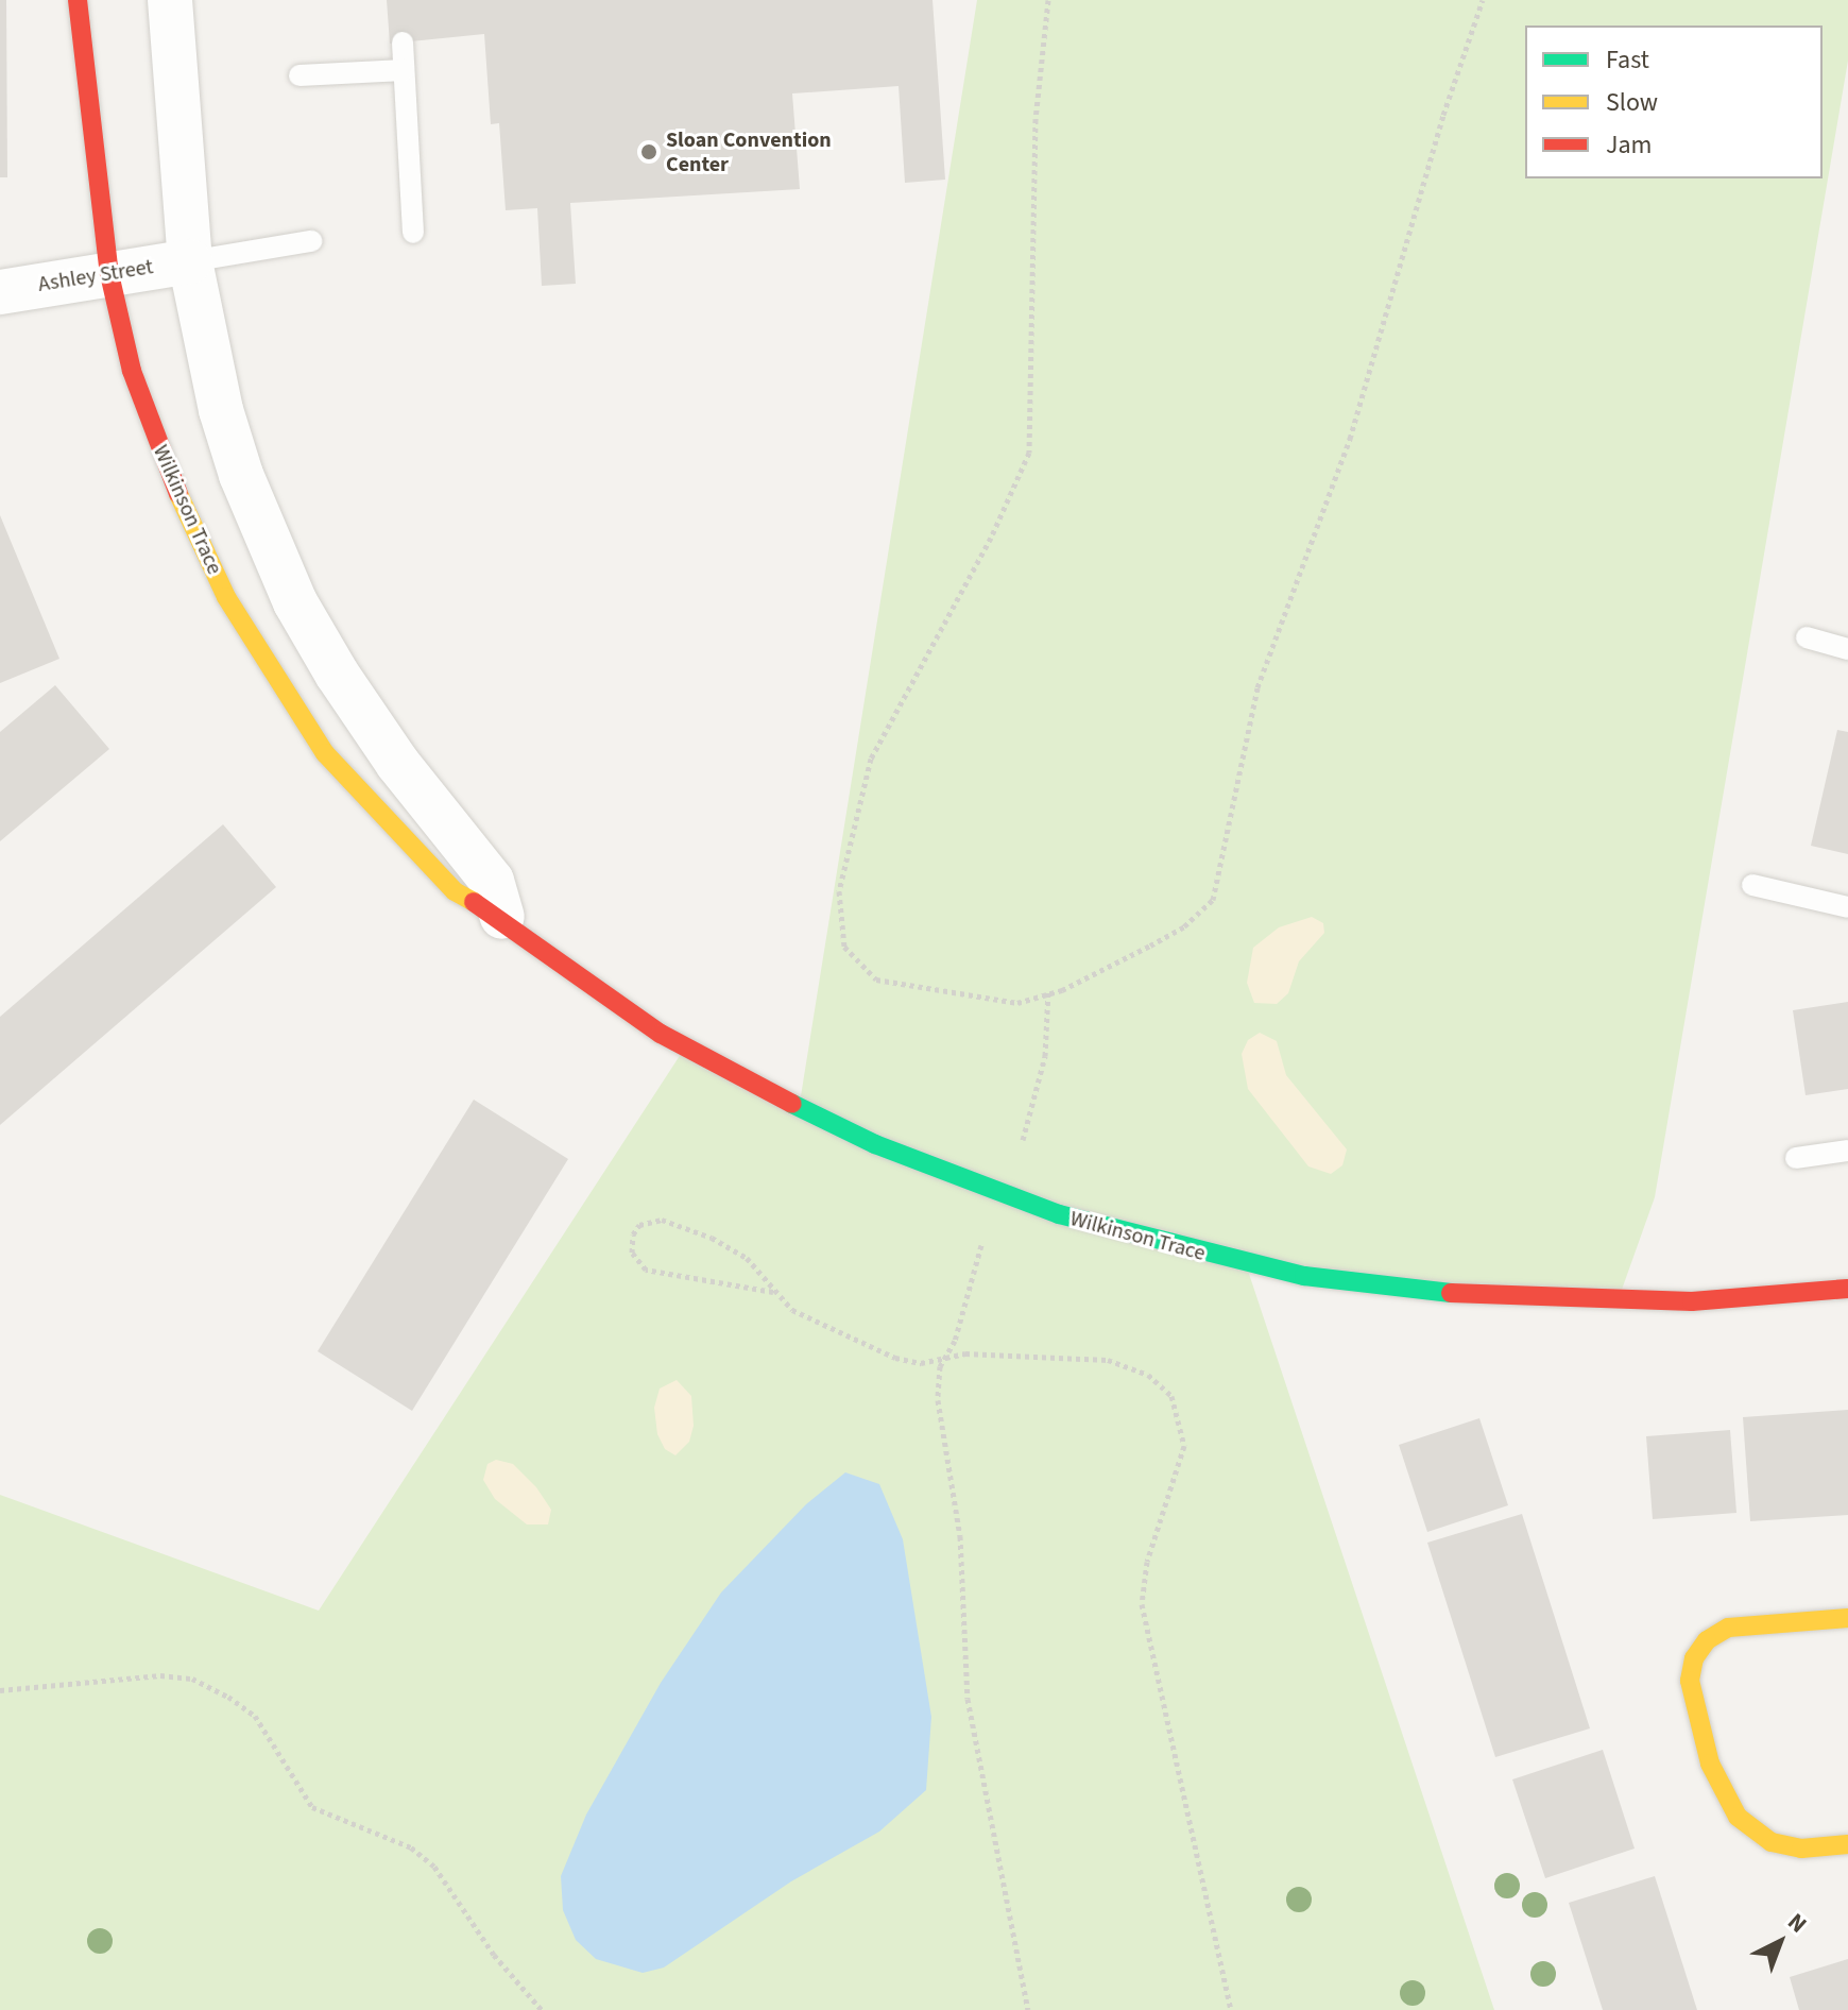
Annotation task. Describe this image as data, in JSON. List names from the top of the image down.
{
  "streets": {
    "street": ["Ashley Street", "Wilkinson Trace"]
  },
  "crossings": [
    ["Ashley Street", "Wilkinson Trace"]
  ],
  "places": ["Sloan Convention Center"],
  "legend": ["Fast", "Slow", "Jam"],
  "north": "top right"
}
